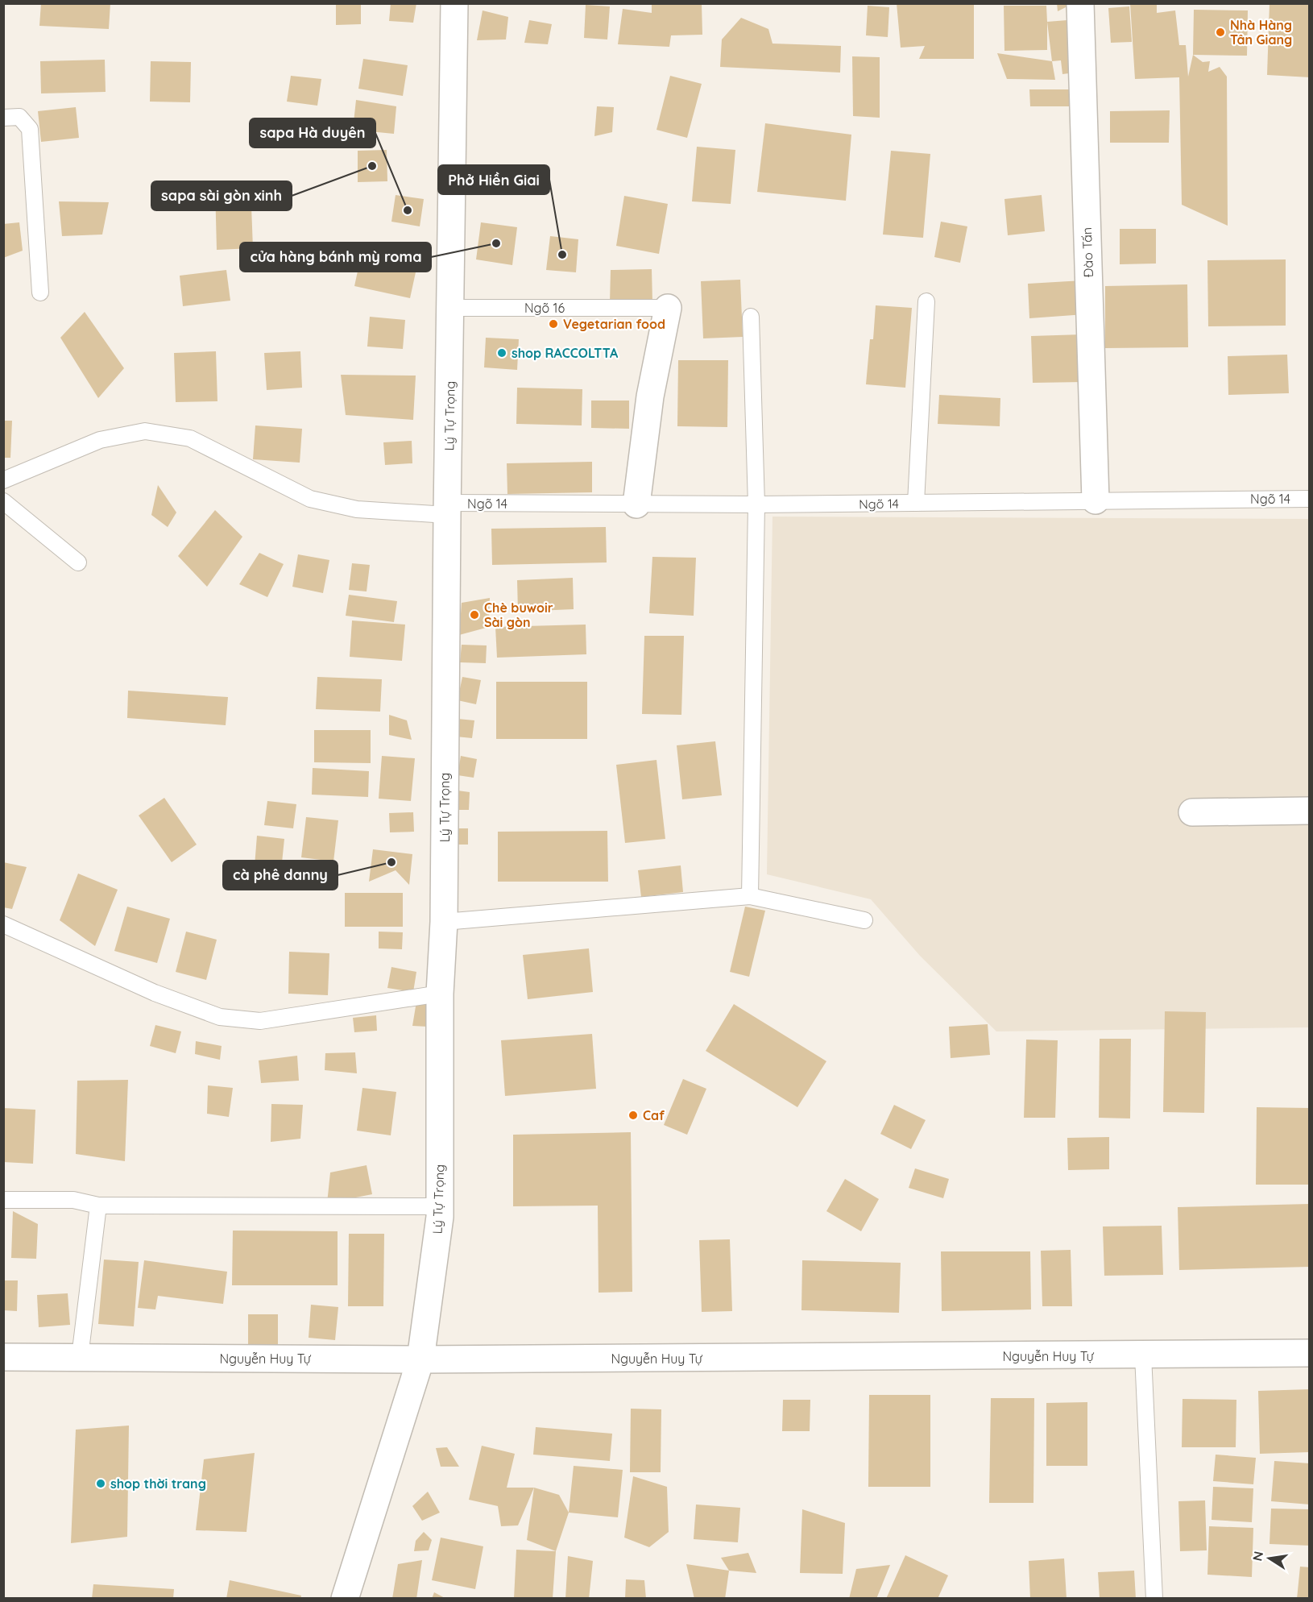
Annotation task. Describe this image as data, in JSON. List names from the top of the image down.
{
  "streets": {
    "street": ["Đào Tấn", "Lý Tự Trọng", "Nguyễn Huy Tự"],
    "lane": ["Ngõ 16", "Ngõ 14"]
  },
  "crossings": [
    ["Đào Tấn", "Ngõ 14"],
    ["Ngõ 16", "Lý Tự Trọng"],
    ["Lý Tự Trọng", "Ngõ 14"],
    ["Lý Tự Trọng", "Nguyễn Huy Tự"]
  ],
  "places": [
    "Nhà Hàng Tân Giang",
    "sapa sài gòn xinh",
    "sapa Hà duyên",
    "cửa hàng bánh mỳ roma",
    "Phở Hiền Giai",
    "Vegetarian food",
    "shop RACCOLTTA",
    "Chè buwoir Sài gòn",
    "cà phê danny",
    "Caf",
    "shop thời trang"
  ],
  "north": "left"
}
